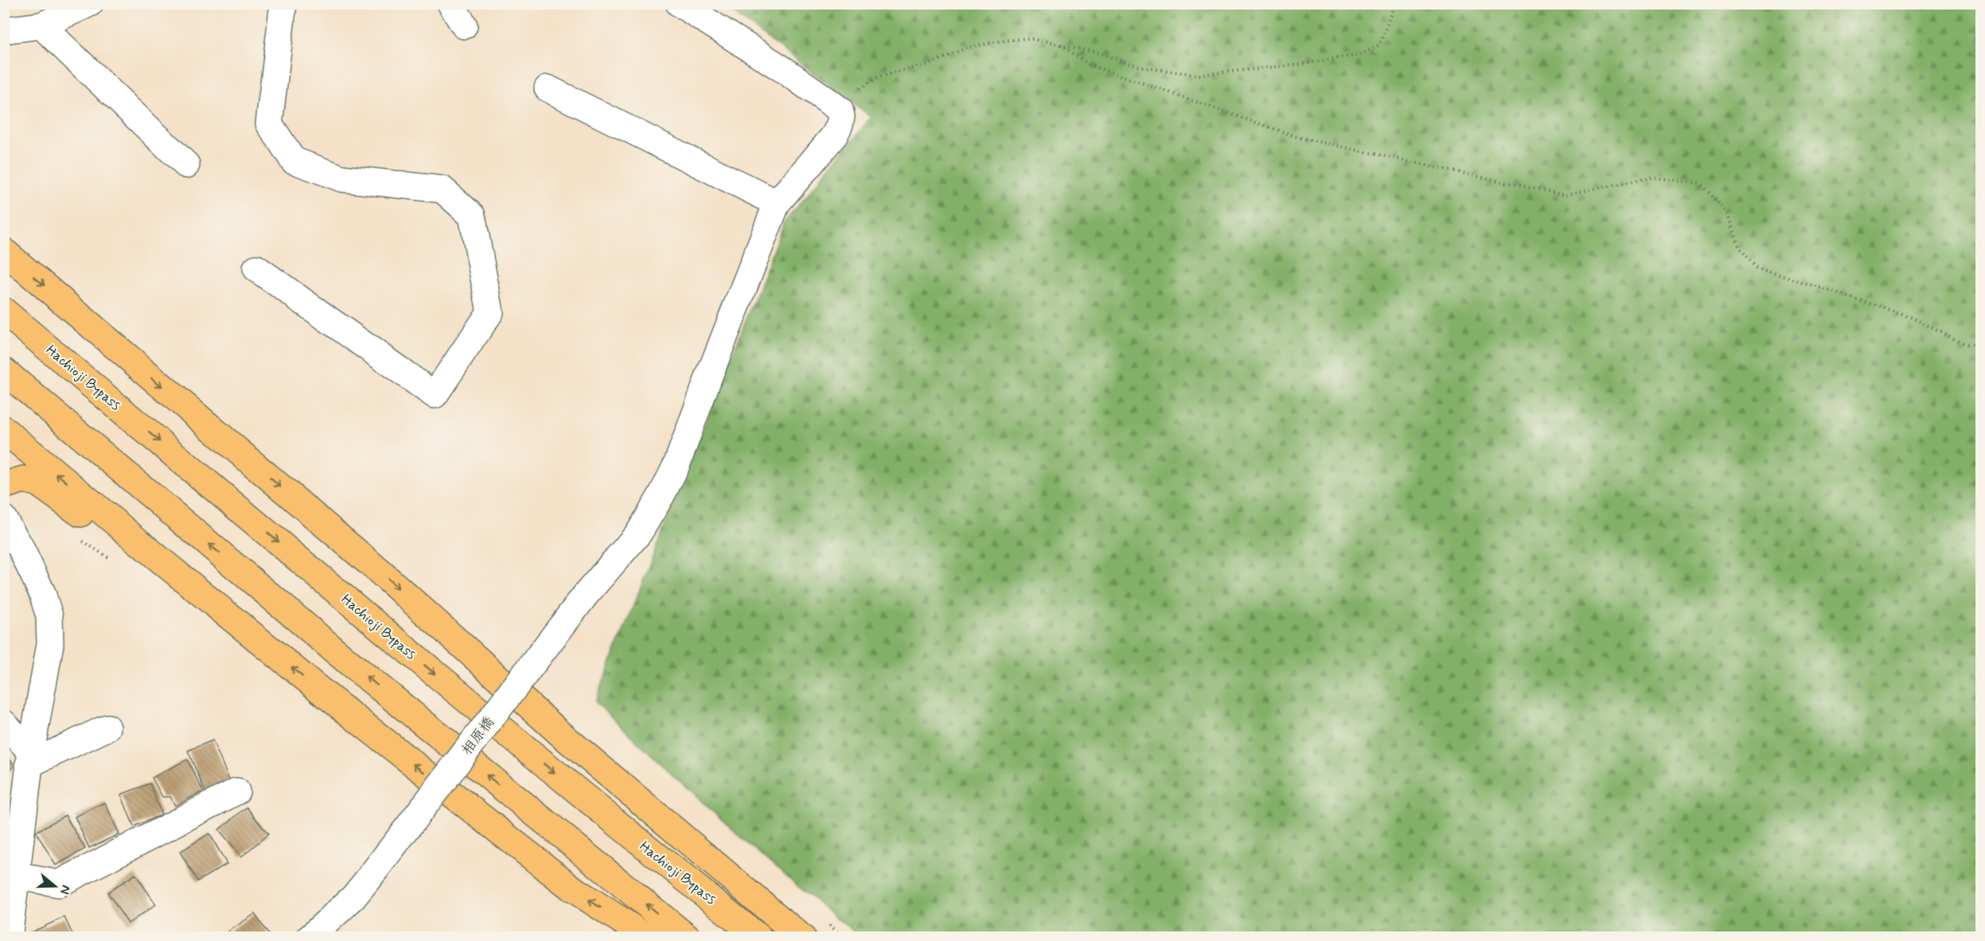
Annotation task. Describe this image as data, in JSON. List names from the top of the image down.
{
  "streets": {
    "highway": ["Hachioji Bypass"],
    "street": ["相原橋"]
  },
  "north": "right"
}
